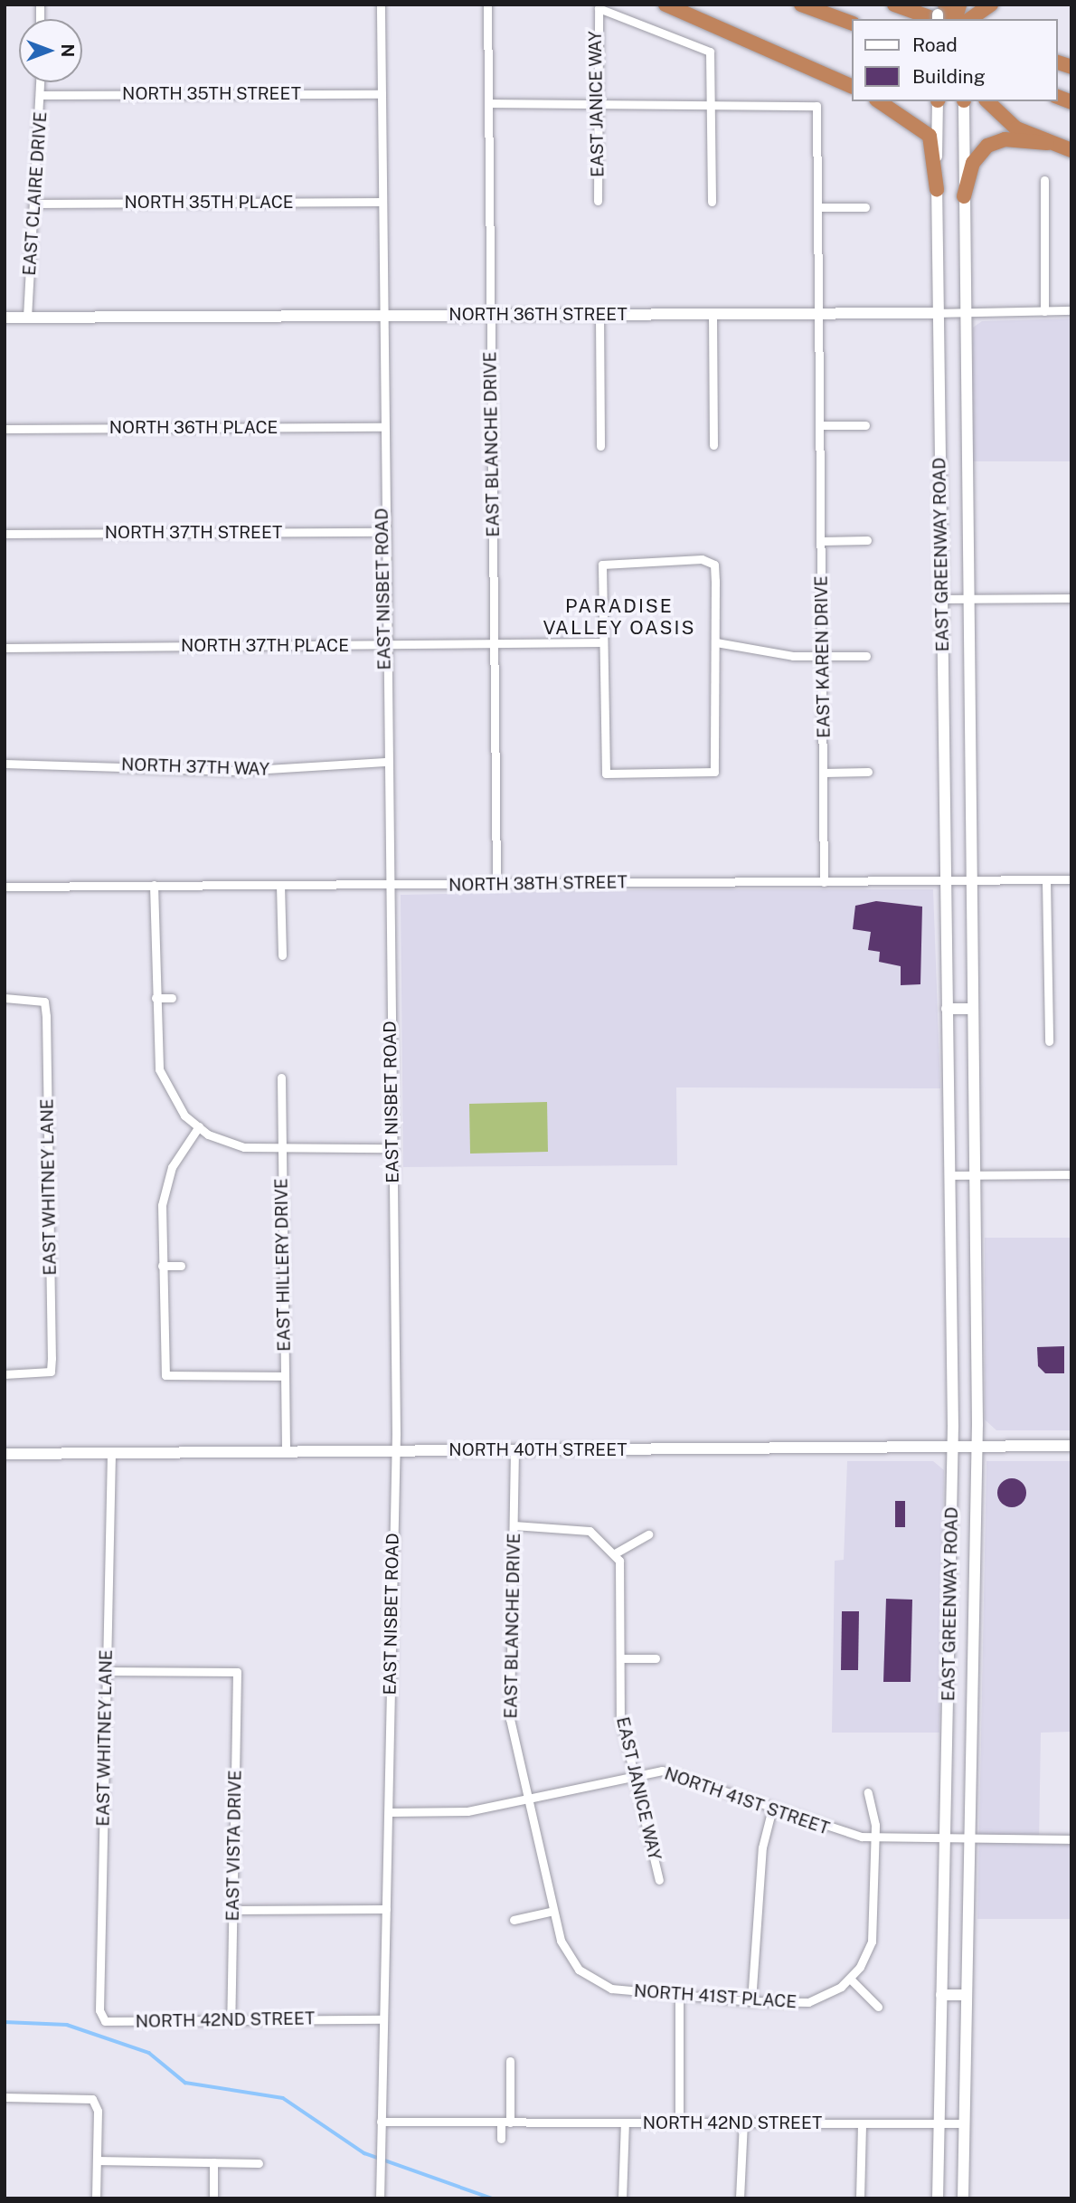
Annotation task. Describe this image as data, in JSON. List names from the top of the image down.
{
  "streets": {
    "main road": ["NORTH 36TH STREET", "EAST GREENWAY ROAD", "NORTH 40TH STREET"],
    "street": [
      "NORTH 35TH STREET",
      "EAST JANICE WAY",
      "EAST CLAIRE DRIVE",
      "NORTH 35TH PLACE",
      "NORTH 36TH PLACE",
      "EAST BLANCHE DRIVE",
      "NORTH 37TH STREET",
      "EAST NISBET ROAD",
      "NORTH 37TH PLACE",
      "EAST KAREN DRIVE",
      "NORTH 37TH WAY",
      "NORTH 38TH STREET",
      "EAST WHITNEY LANE",
      "EAST HILLERY DRIVE",
      "NORTH 41ST STREET",
      "EAST VISTA DRIVE",
      "NORTH 41ST PLACE",
      "NORTH 42ND STREET"
    ]
  },
  "crossings": [
    ["NORTH 35TH STREET", "EAST CLAIRE DRIVE"],
    ["NORTH 35TH STREET", "EAST NISBET ROAD"],
    ["EAST JANICE WAY", "EAST KAREN DRIVE"],
    ["EAST JANICE WAY", "NORTH 41ST STREET"],
    ["EAST CLAIRE DRIVE", "NORTH 35TH PLACE"],
    ["EAST CLAIRE DRIVE", "NORTH 36TH STREET"],
    ["NORTH 35TH PLACE", "EAST NISBET ROAD"],
    ["NORTH 36TH STREET", "EAST BLANCHE DRIVE"],
    ["NORTH 36TH STREET", "EAST GREENWAY ROAD"],
    ["NORTH 36TH STREET", "EAST NISBET ROAD"],
    ["NORTH 36TH STREET", "EAST KAREN DRIVE"],
    ["NORTH 36TH PLACE", "EAST NISBET ROAD"],
    ["EAST BLANCHE DRIVE", "NORTH 37TH PLACE"],
    ["EAST BLANCHE DRIVE", "NORTH 38TH STREET"],
    ["EAST BLANCHE DRIVE", "NORTH 40TH STREET"],
    ["EAST BLANCHE DRIVE", "NORTH 41ST STREET"],
    ["EAST BLANCHE DRIVE", "NORTH 41ST PLACE"],
    ["NORTH 37TH STREET", "EAST NISBET ROAD"],
    ["EAST GREENWAY ROAD", "NORTH 38TH STREET"],
    ["EAST GREENWAY ROAD", "NORTH 40TH STREET"],
    ["EAST GREENWAY ROAD", "NORTH 41ST STREET"],
    ["EAST GREENWAY ROAD", "NORTH 42ND STREET"],
    ["EAST NISBET ROAD", "NORTH 37TH PLACE"],
    ["EAST NISBET ROAD", "NORTH 37TH WAY"],
    ["EAST NISBET ROAD", "NORTH 38TH STREET"],
    ["EAST NISBET ROAD", "NORTH 40TH STREET"],
    ["EAST NISBET ROAD", "NORTH 41ST STREET"],
    ["EAST NISBET ROAD", "NORTH 42ND STREET"],
    ["EAST KAREN DRIVE", "NORTH 38TH STREET"],
    ["EAST WHITNEY LANE", "NORTH 40TH STREET"],
    ["EAST WHITNEY LANE", "EAST VISTA DRIVE"],
    ["EAST WHITNEY LANE", "NORTH 42ND STREET"],
    ["EAST HILLERY DRIVE", "NORTH 40TH STREET"],
    ["EAST VISTA DRIVE", "NORTH 42ND STREET"]
  ],
  "districts": ["PARADISE VALLEY OASIS"],
  "legend": ["Road", "Building"],
  "north": "right"
}
